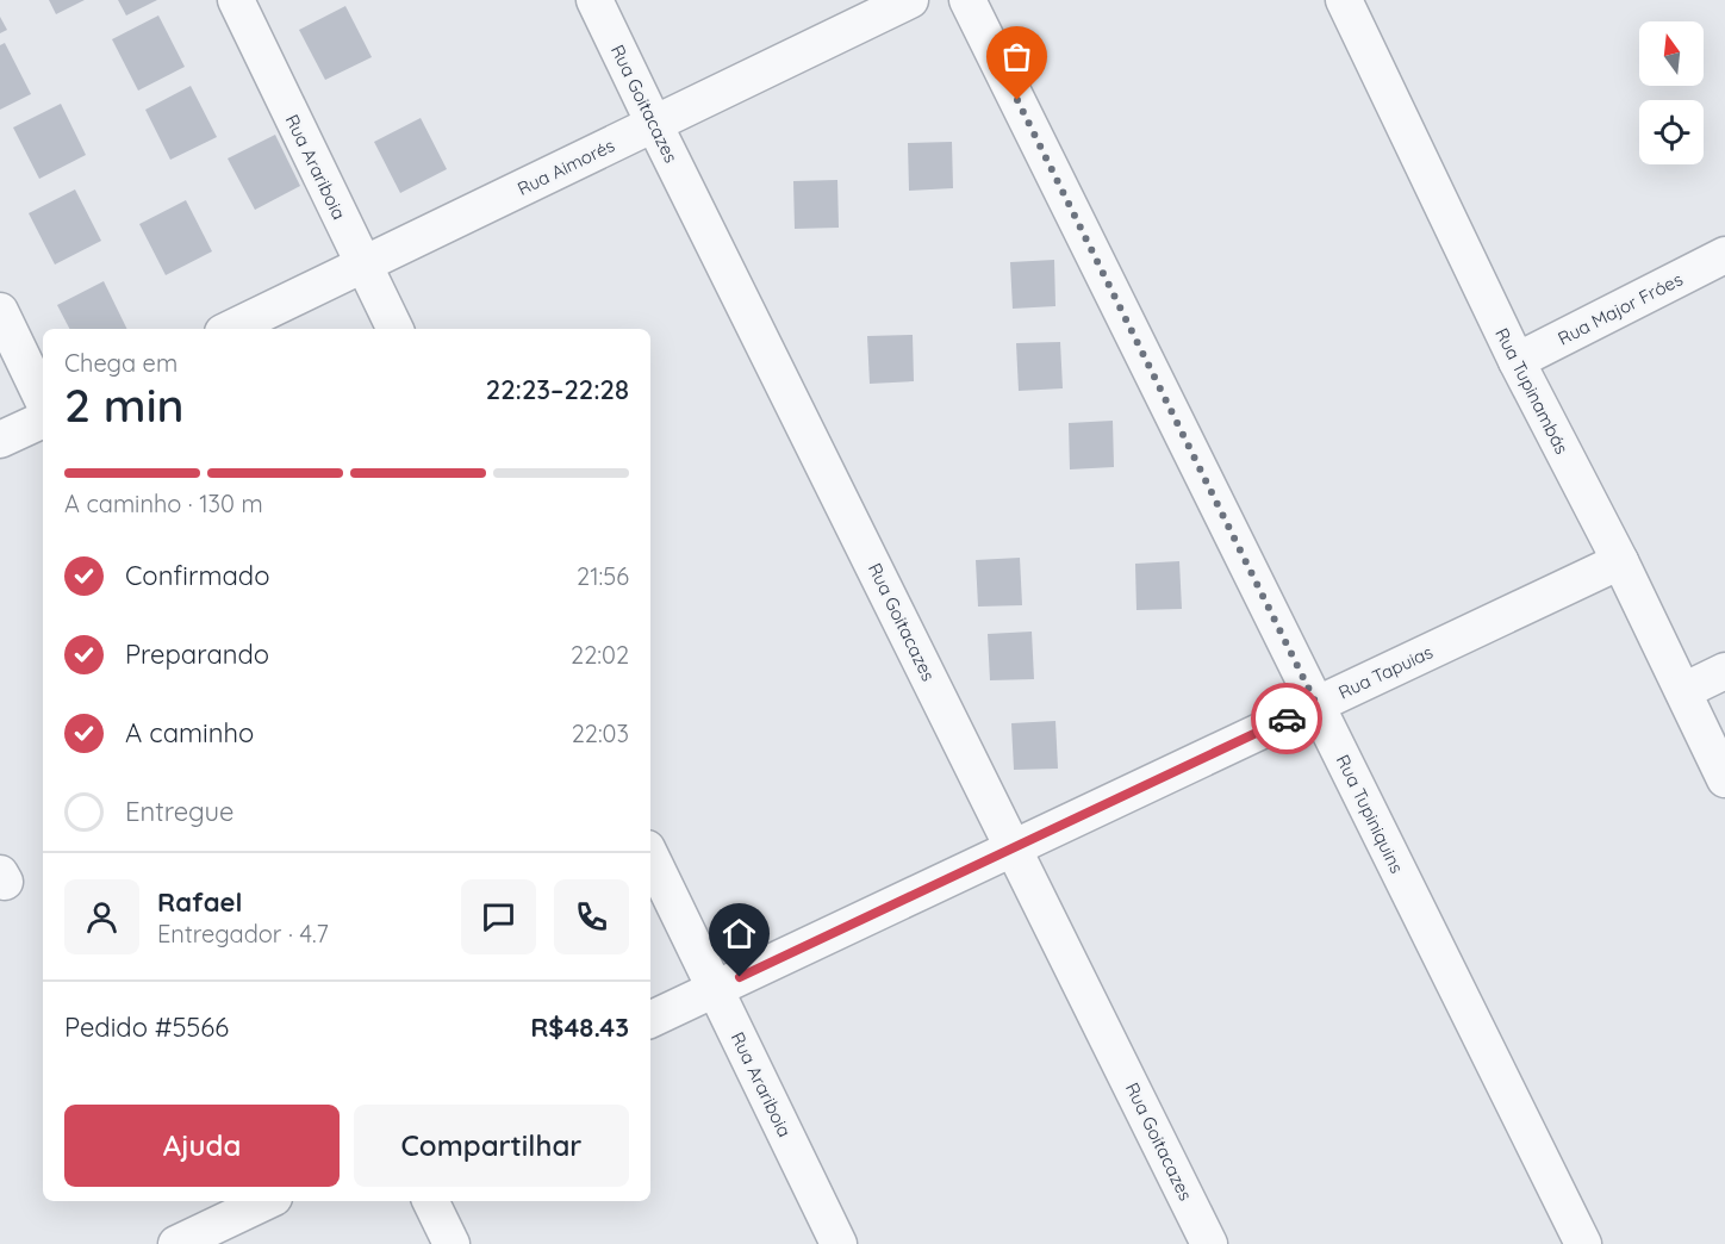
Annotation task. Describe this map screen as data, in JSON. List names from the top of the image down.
{
  "streets": {
    "street": [
      "Rua Goitacazes",
      "Rua Arariboia",
      "Rua Aimorés",
      "Rua Major Fróes",
      "Rua Tupinambás",
      "Rua Tapuias",
      "Rua Tupiniquins"
    ]
  },
  "crossings": [
    ["Rua Goitacazes", "Rua Aimorés"],
    ["Rua Goitacazes", "Rua Tapuias"],
    ["Rua Arariboia", "Rua Aimorés"],
    ["Rua Arariboia", "Rua Tapuias"],
    ["Rua Major Fróes", "Rua Tupinambás"],
    ["Rua Tupinambás", "Rua Tapuias"],
    ["Rua Tapuias", "Rua Tupiniquins"]
  ],
  "north": "top",
  "page": {
    "heading": ["2 min", "Chega em", "22:23–22:28"],
    "panel": [
      "Rafael",
      "Entregador · 4.7",
      "Pedido #5566",
      "R$48.43"
    ],
    "bar": "A caminho · 130 m",
    "list": [
      ["Confirmado", "21:56"],
      ["Preparando", "22:02"],
      ["A caminho", "22:03"],
      "Entregue"
    ],
    "buttons": ["Ajuda", "Compartilhar"]
  }
}
